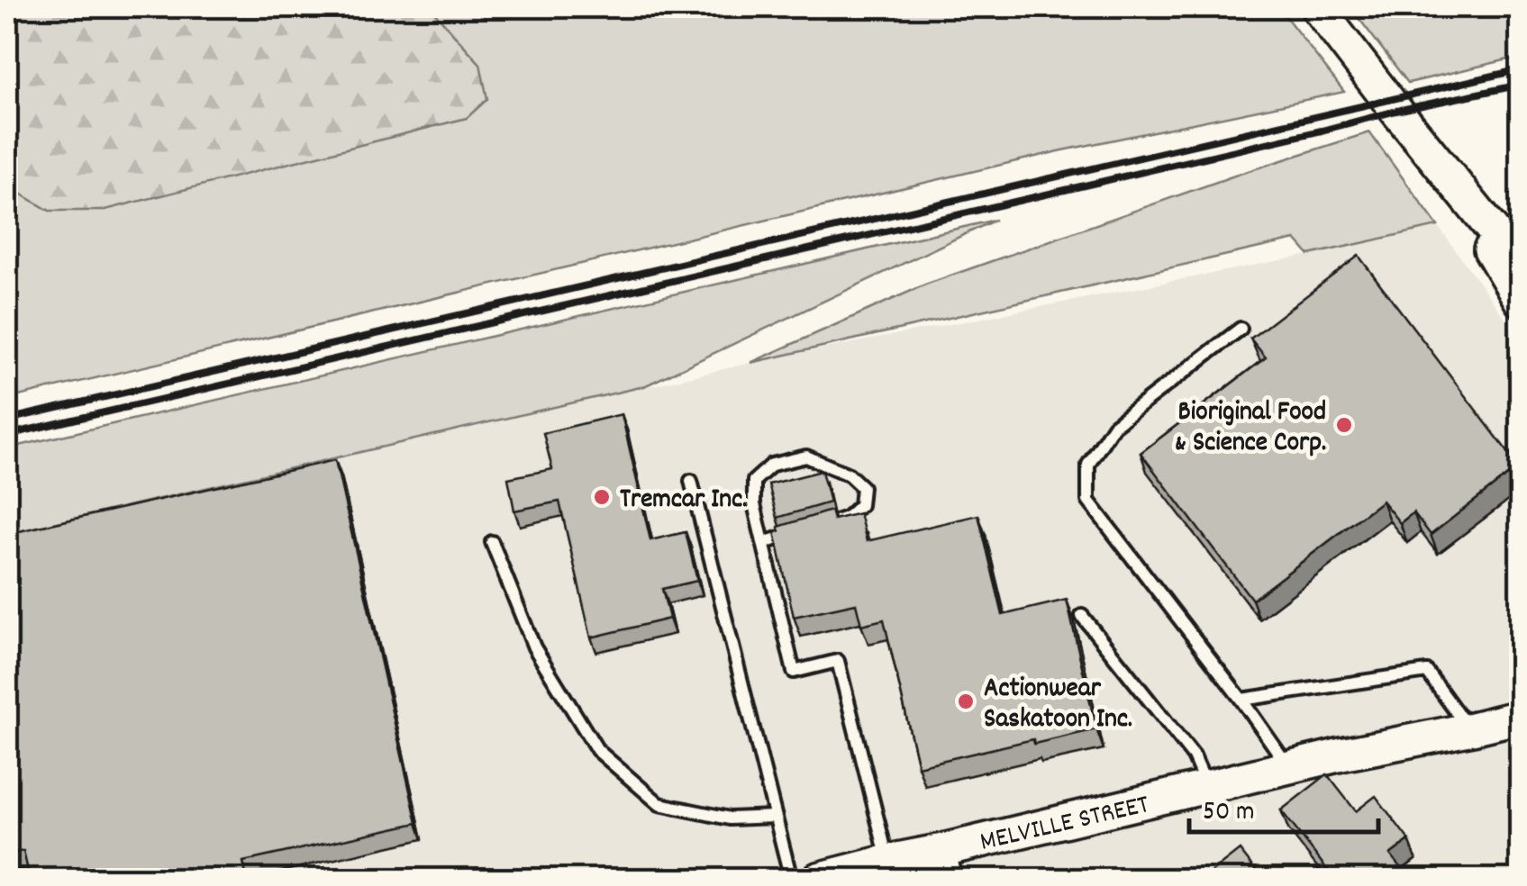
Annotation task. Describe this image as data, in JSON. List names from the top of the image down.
{
  "streets": {
    "street": ["MELVILLE STREET"]
  },
  "places": ["Bioriginal Food & Science Corp.", "Tremcar Inc.", "Actionwear Saskatoon Inc."],
  "scale_bar": "50 m"
}
